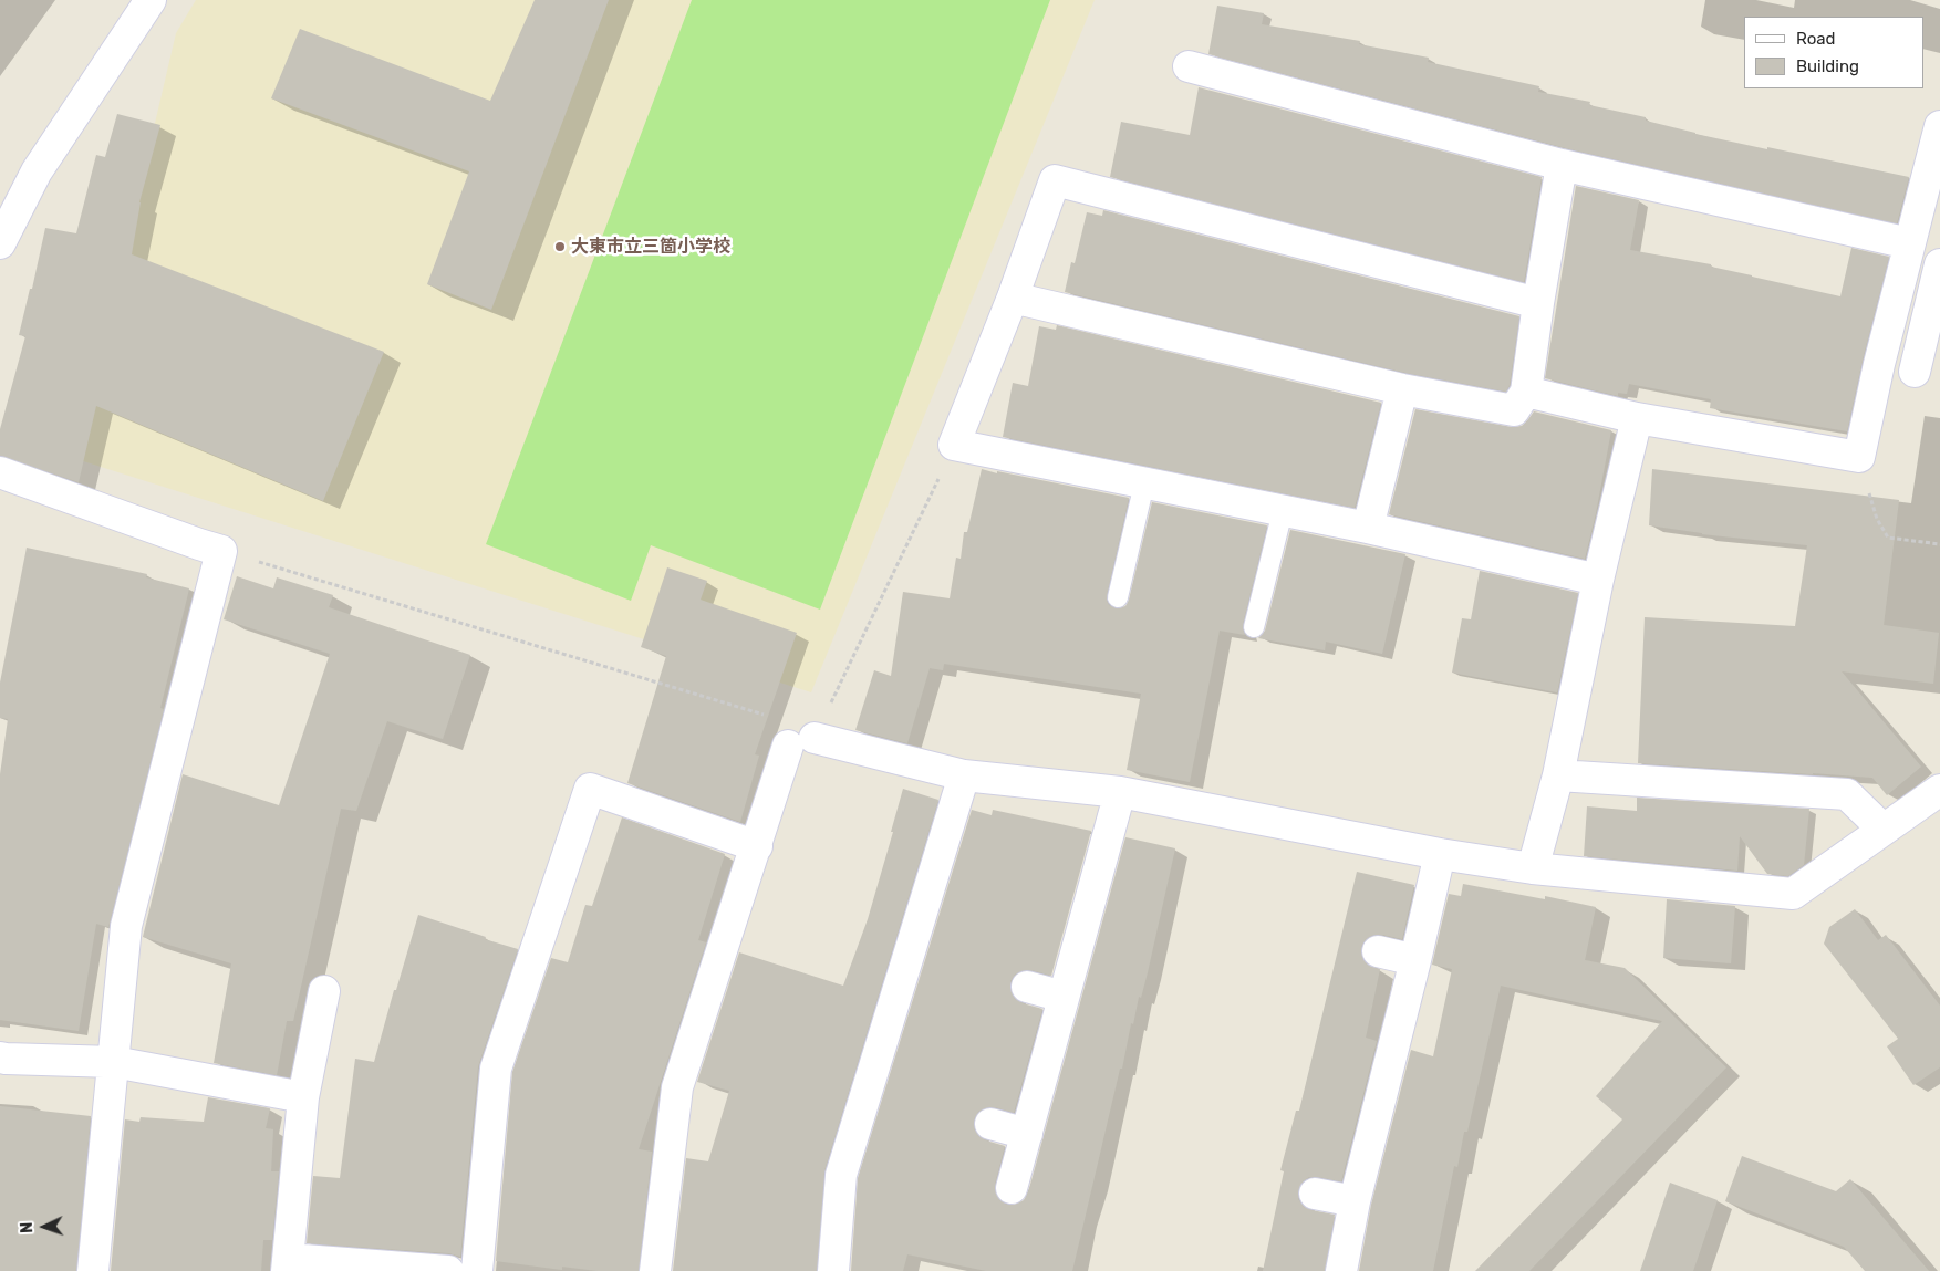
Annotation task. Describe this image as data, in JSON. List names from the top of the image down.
{
  "places": ["大東市立三箇小学校"],
  "legend": ["Road", "Building"],
  "north": "left"
}
